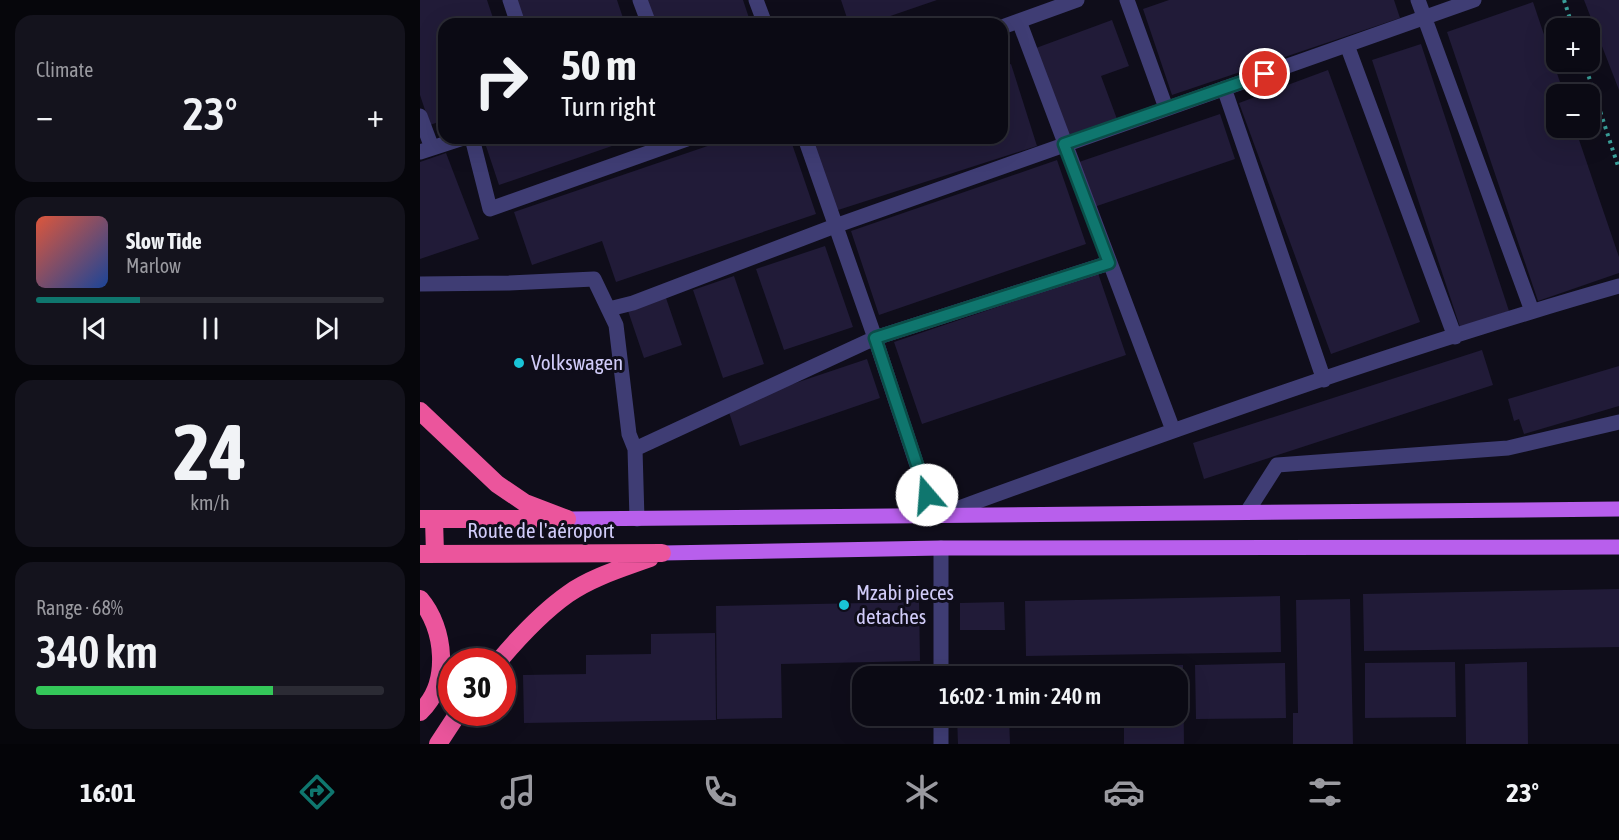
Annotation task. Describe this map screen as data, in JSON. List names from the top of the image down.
{
  "streets": {
    "highway": ["Route de l'aéroport"]
  },
  "places": ["Volkswagen", "Mzabi pieces detaches"],
  "page": {
    "tile": [
      "Climate",
      ["24", "km/h"],
      ["Range · 68%", "340 km"]
    ],
    "map_buttons": ["+", "−"],
    "turn": ["50 m", "Turn right"],
    "heat": ["−", "23°", "+"],
    "song": ["Slow Tide", "Marlow"],
    "limit": "30",
    "trip": "16:02 · 1 min · 240 m",
    "tabs": ["16:01", "23°"]
  }
}
